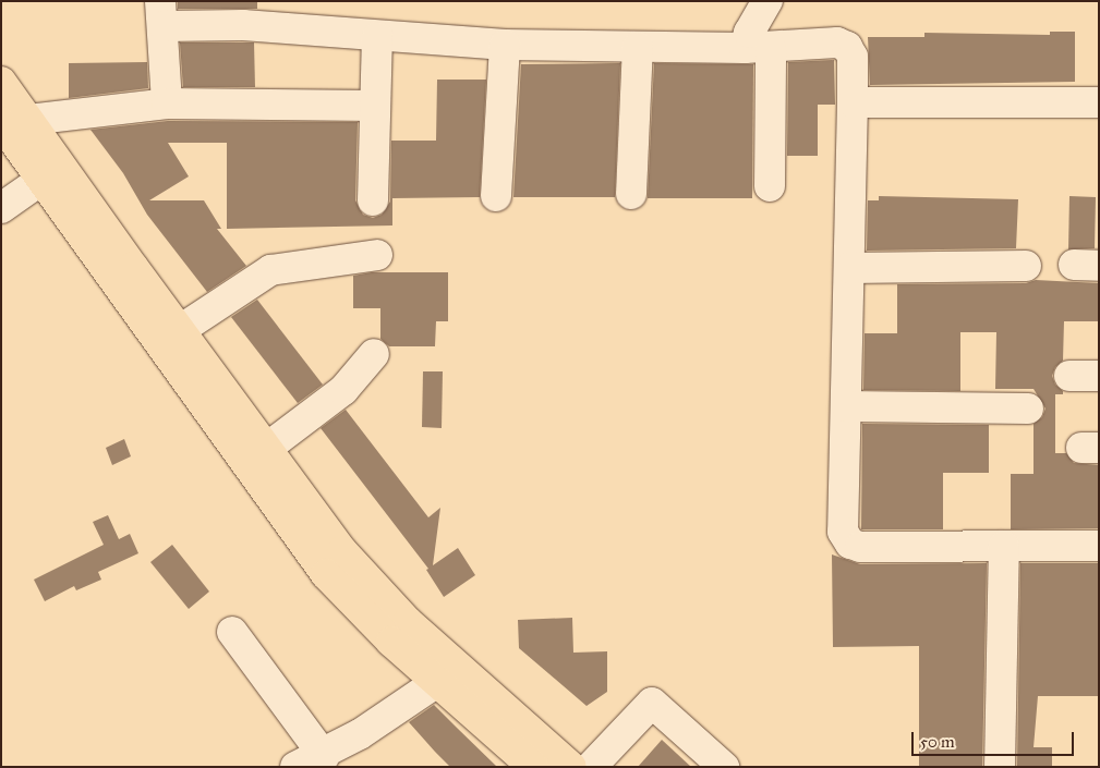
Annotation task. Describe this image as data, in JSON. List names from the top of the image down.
{
  "scale_bar": "50 m"
}
